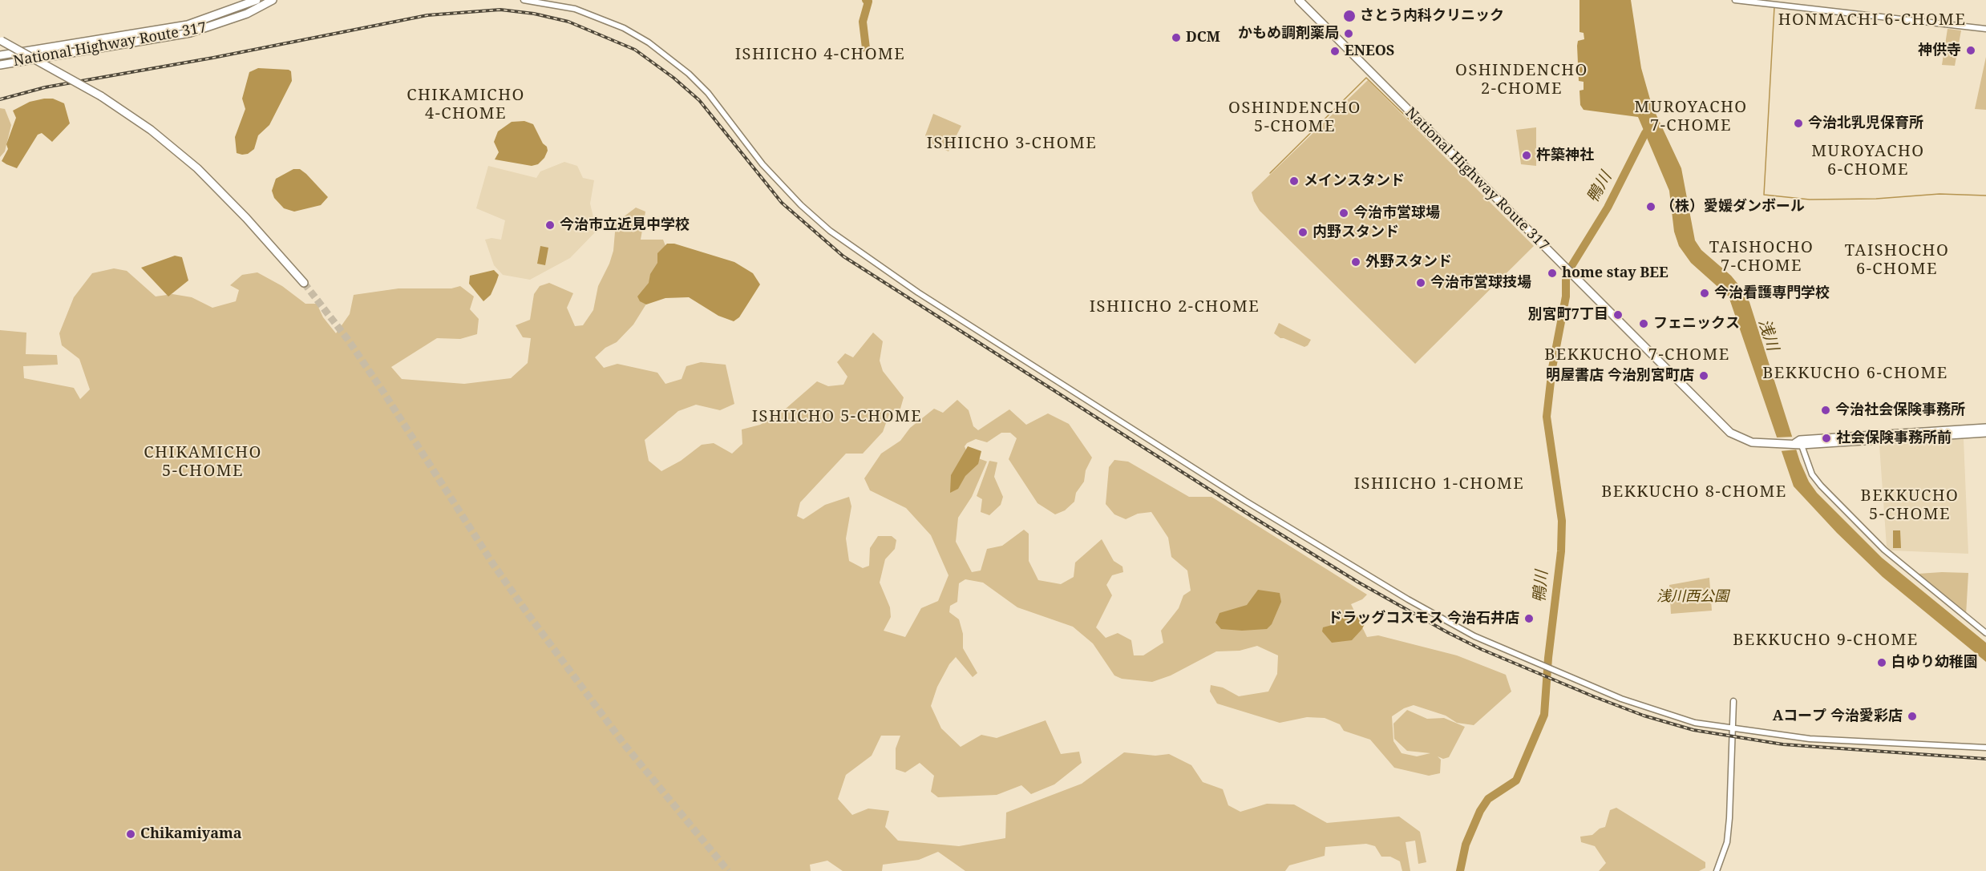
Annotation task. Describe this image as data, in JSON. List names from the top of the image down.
{
  "streets": {
    "highway": ["National Highway Route 317"]
  },
  "districts": [
    "HONMACHI 6-CHOME",
    "ISHIICHO 4-CHOME",
    "OSHINDENCHO 2-CHOME",
    "CHIKAMICHO 4-CHOME",
    "MUROYACHO 7-CHOME",
    "OSHINDENCHO 5-CHOME",
    "ISHIICHO 3-CHOME",
    "MUROYACHO 6-CHOME",
    "TAISHOCHO 7-CHOME",
    "TAISHOCHO 6-CHOME",
    "ISHIICHO 2-CHOME",
    "BEKKUCHO 7-CHOME",
    "BEKKUCHO 6-CHOME",
    "ISHIICHO 5-CHOME",
    "CHIKAMICHO 5-CHOME",
    "ISHIICHO 1-CHOME",
    "BEKKUCHO 8-CHOME",
    "BEKKUCHO 5-CHOME",
    "BEKKUCHO 9-CHOME"
  ],
  "water": ["鴨川", "浅川"],
  "parks": ["浅川西公園"],
  "places": [
    "さとう内科クリニック",
    "かもめ調剤薬局",
    "DCM",
    "神供寺",
    "ENEOS",
    "今治北乳児保育所",
    "杵築神社",
    "メインスタンド",
    "（株）愛媛ダンボール",
    "今治市営球場",
    "今治市立近見中学校",
    "内野スタンド",
    "外野スタンド",
    "home stay BEE",
    "今治市営球技場",
    "今治看護専門学校",
    "別宮町7丁目",
    "フェニックス",
    "明屋書店 今治別宮町店",
    "今治社会保険事務所",
    "社会保険事務所前",
    "ドラッグコスモス 今治石井店",
    "白ゆり幼稚園",
    "Aコープ 今治愛彩店",
    "Chikamiyama"
  ]
}
